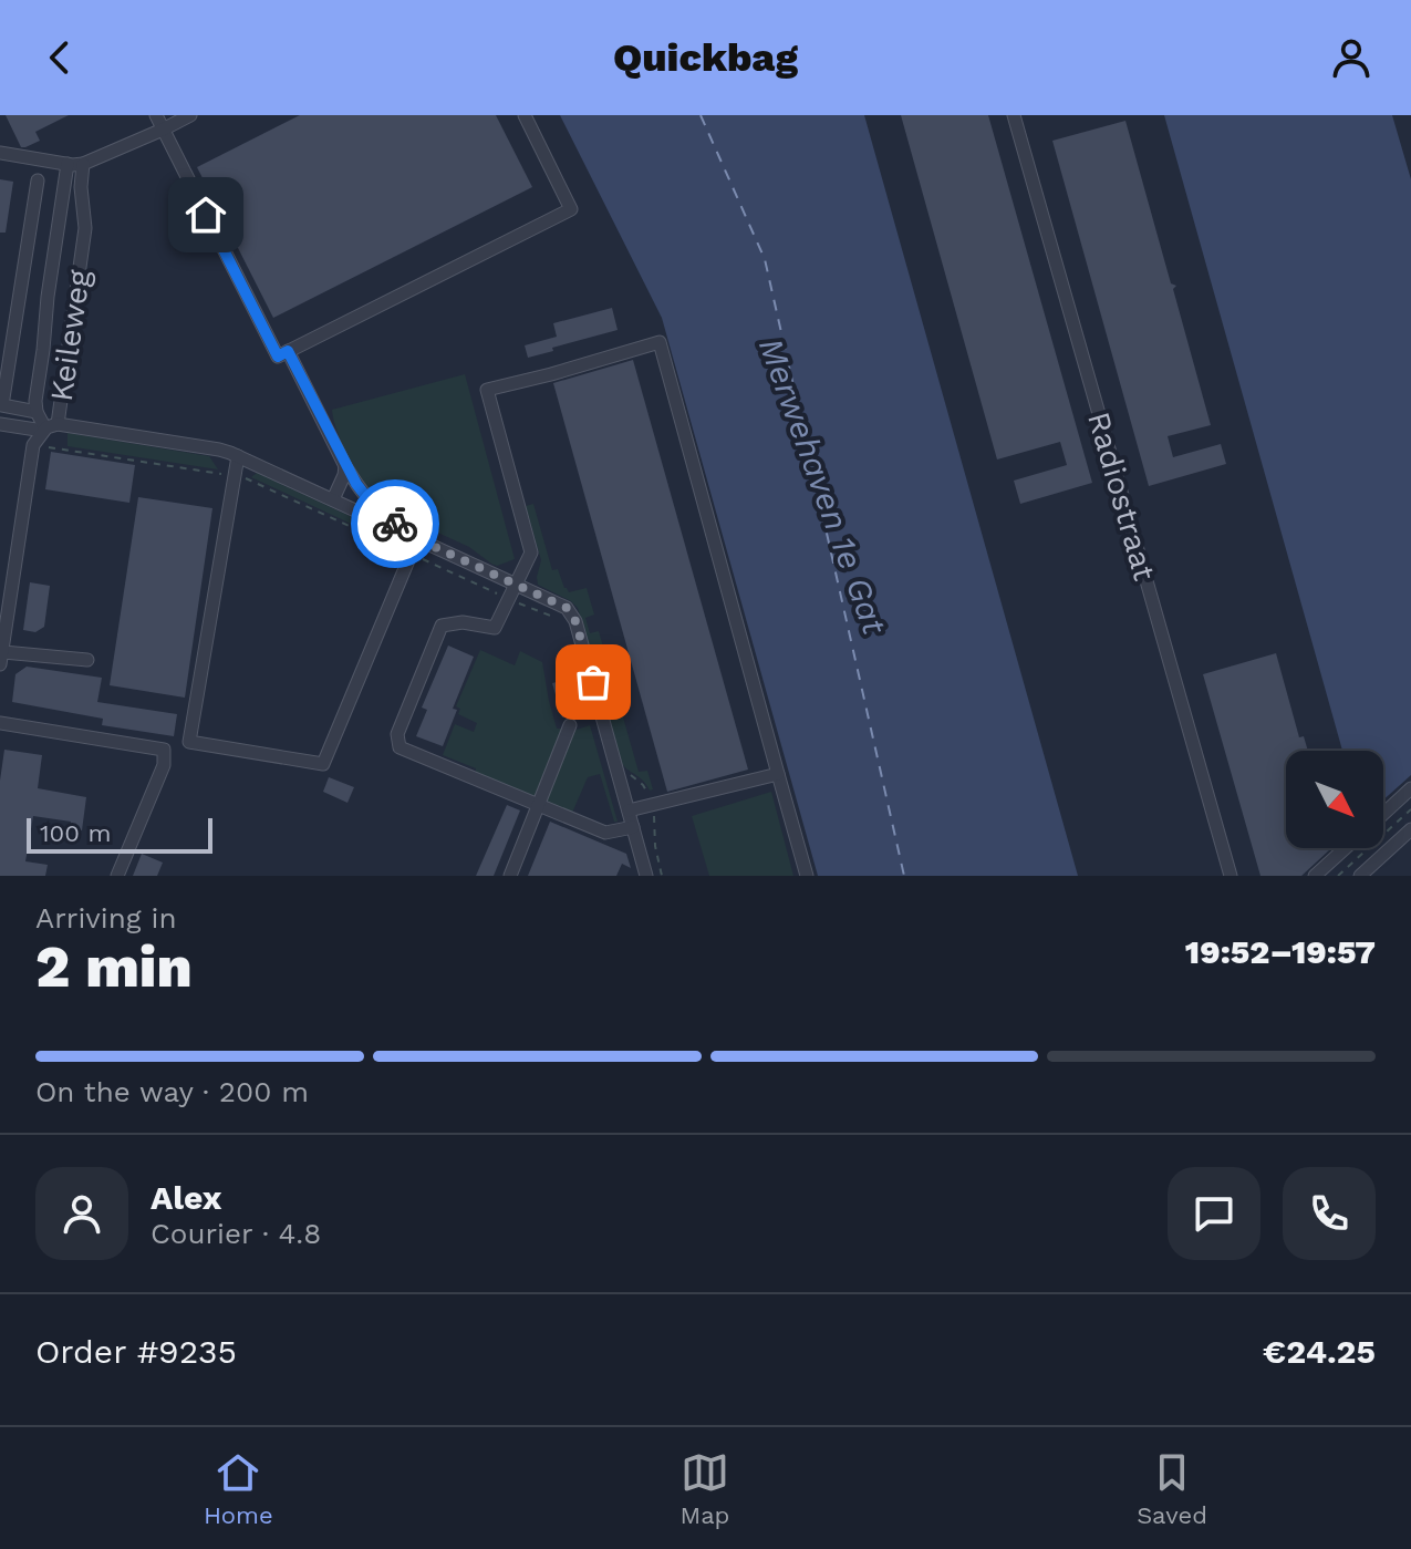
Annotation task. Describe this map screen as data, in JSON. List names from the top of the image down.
{
  "streets": {
    "street": ["Keileweg", "Radiostraat"]
  },
  "water": ["Merwehaven 1e Gat"],
  "scale_bar": "100 m",
  "north": "bottom right",
  "page": {
    "header": "Quickbag",
    "scale": "100 m",
    "heading": ["2 min", "Arriving in", "19:52–19:57"],
    "panel": [
      "Alex",
      "Courier · 4.8",
      "Order #9235",
      "€24.25"
    ],
    "bar": "On the way · 200 m",
    "tabs": ["Home", "Map", "Saved"]
  }
}
